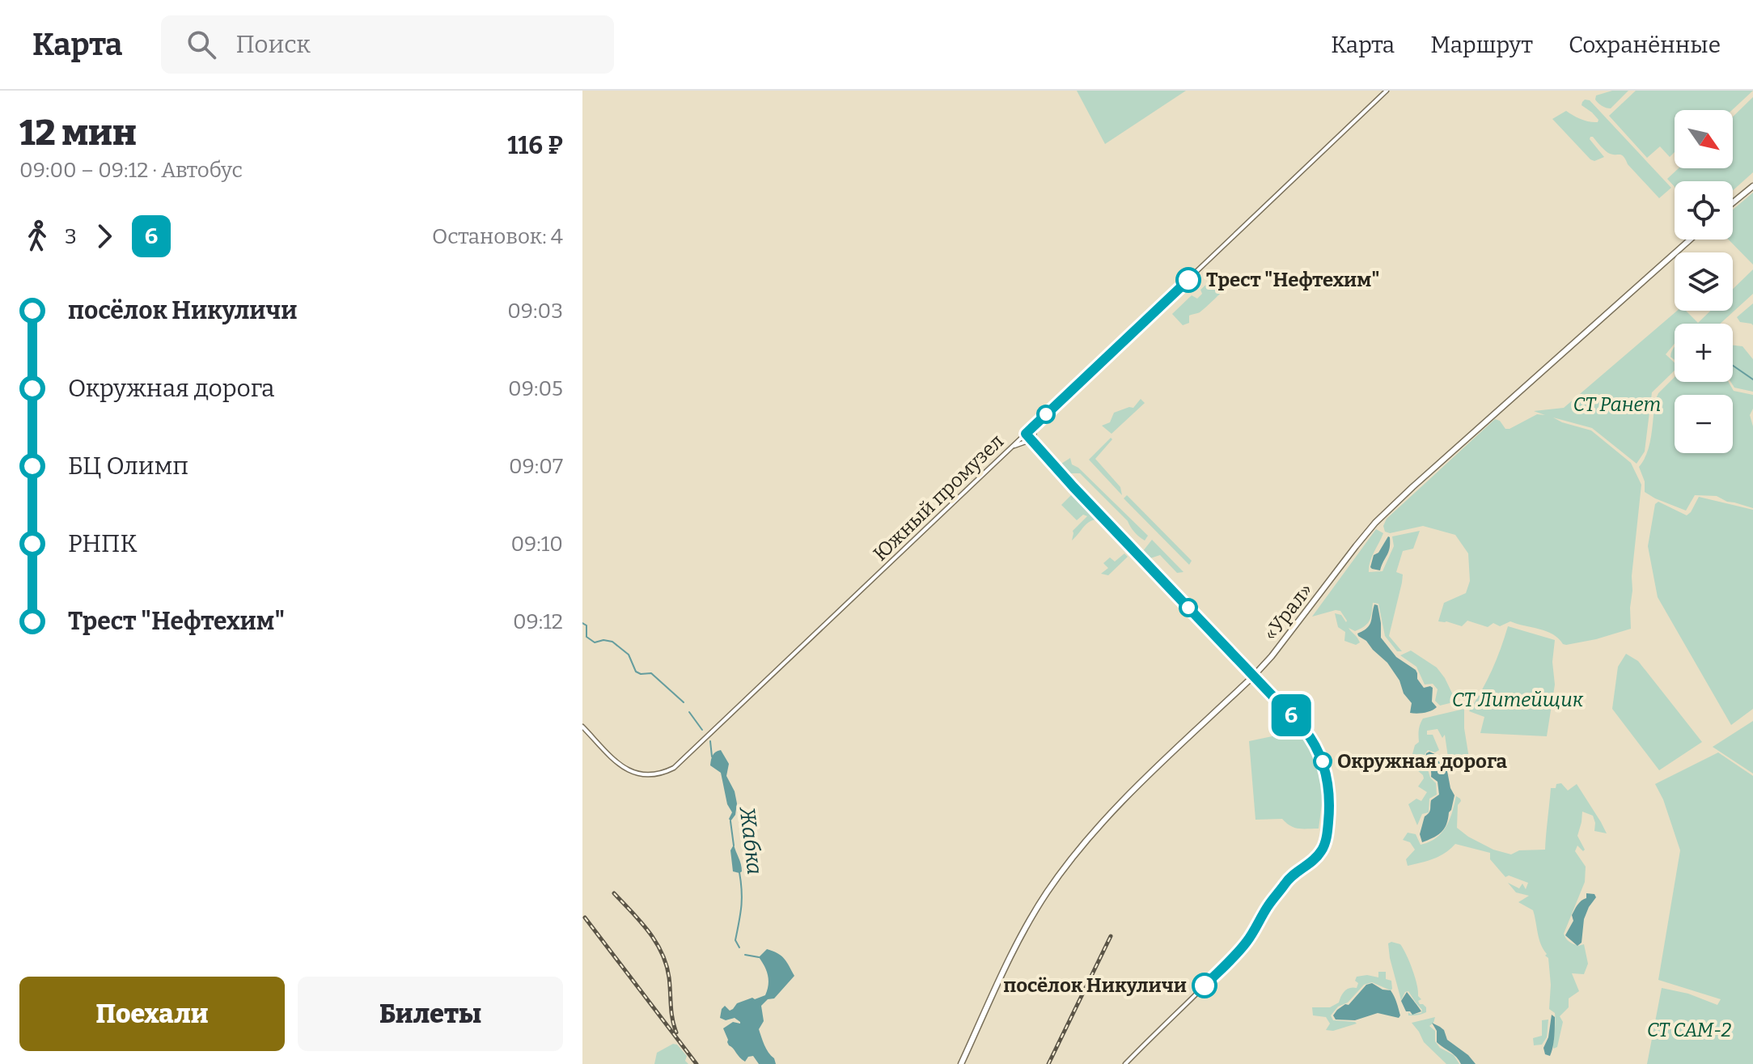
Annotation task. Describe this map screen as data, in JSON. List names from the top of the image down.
{
  "streets": {
    "highway": ["«Урал»"],
    "street": ["Южный промузел"]
  },
  "water": ["Жабка"],
  "parks": ["СТ Ранет", "СТ Литейщик", "СТ САМ-2"],
  "places": ["Трест \"Нефтехим\"", "Окружная дорога", "посёлок Никуличи"],
  "lines": ["bus line 6"],
  "north": "bottom right",
  "page": {
    "header": "Карта",
    "search": "Поиск",
    "nav": ["Карта", "Маршрут", "Сохранённые"],
    "heading": ["12 мин", "09:00 – 09:12 · Автобус", "116 ₽"],
    "on_map": "6",
    "map_buttons": ["+", "−"],
    "legs": ["3", "6", "Остановок: 4"],
    "list": [
      {
        "name": "посёлок Никуличи",
        "value": "09:03"
      },
      {
        "name": "Окружная дорога",
        "value": "09:05"
      },
      {
        "name": "БЦ Олимп",
        "value": "09:07"
      },
      {
        "name": "РНПК",
        "value": "09:10"
      },
      {
        "name": "Трест \"Нефтехим\"",
        "value": "09:12"
      }
    ],
    "buttons": ["Поехали", "Билеты"]
  }
}
